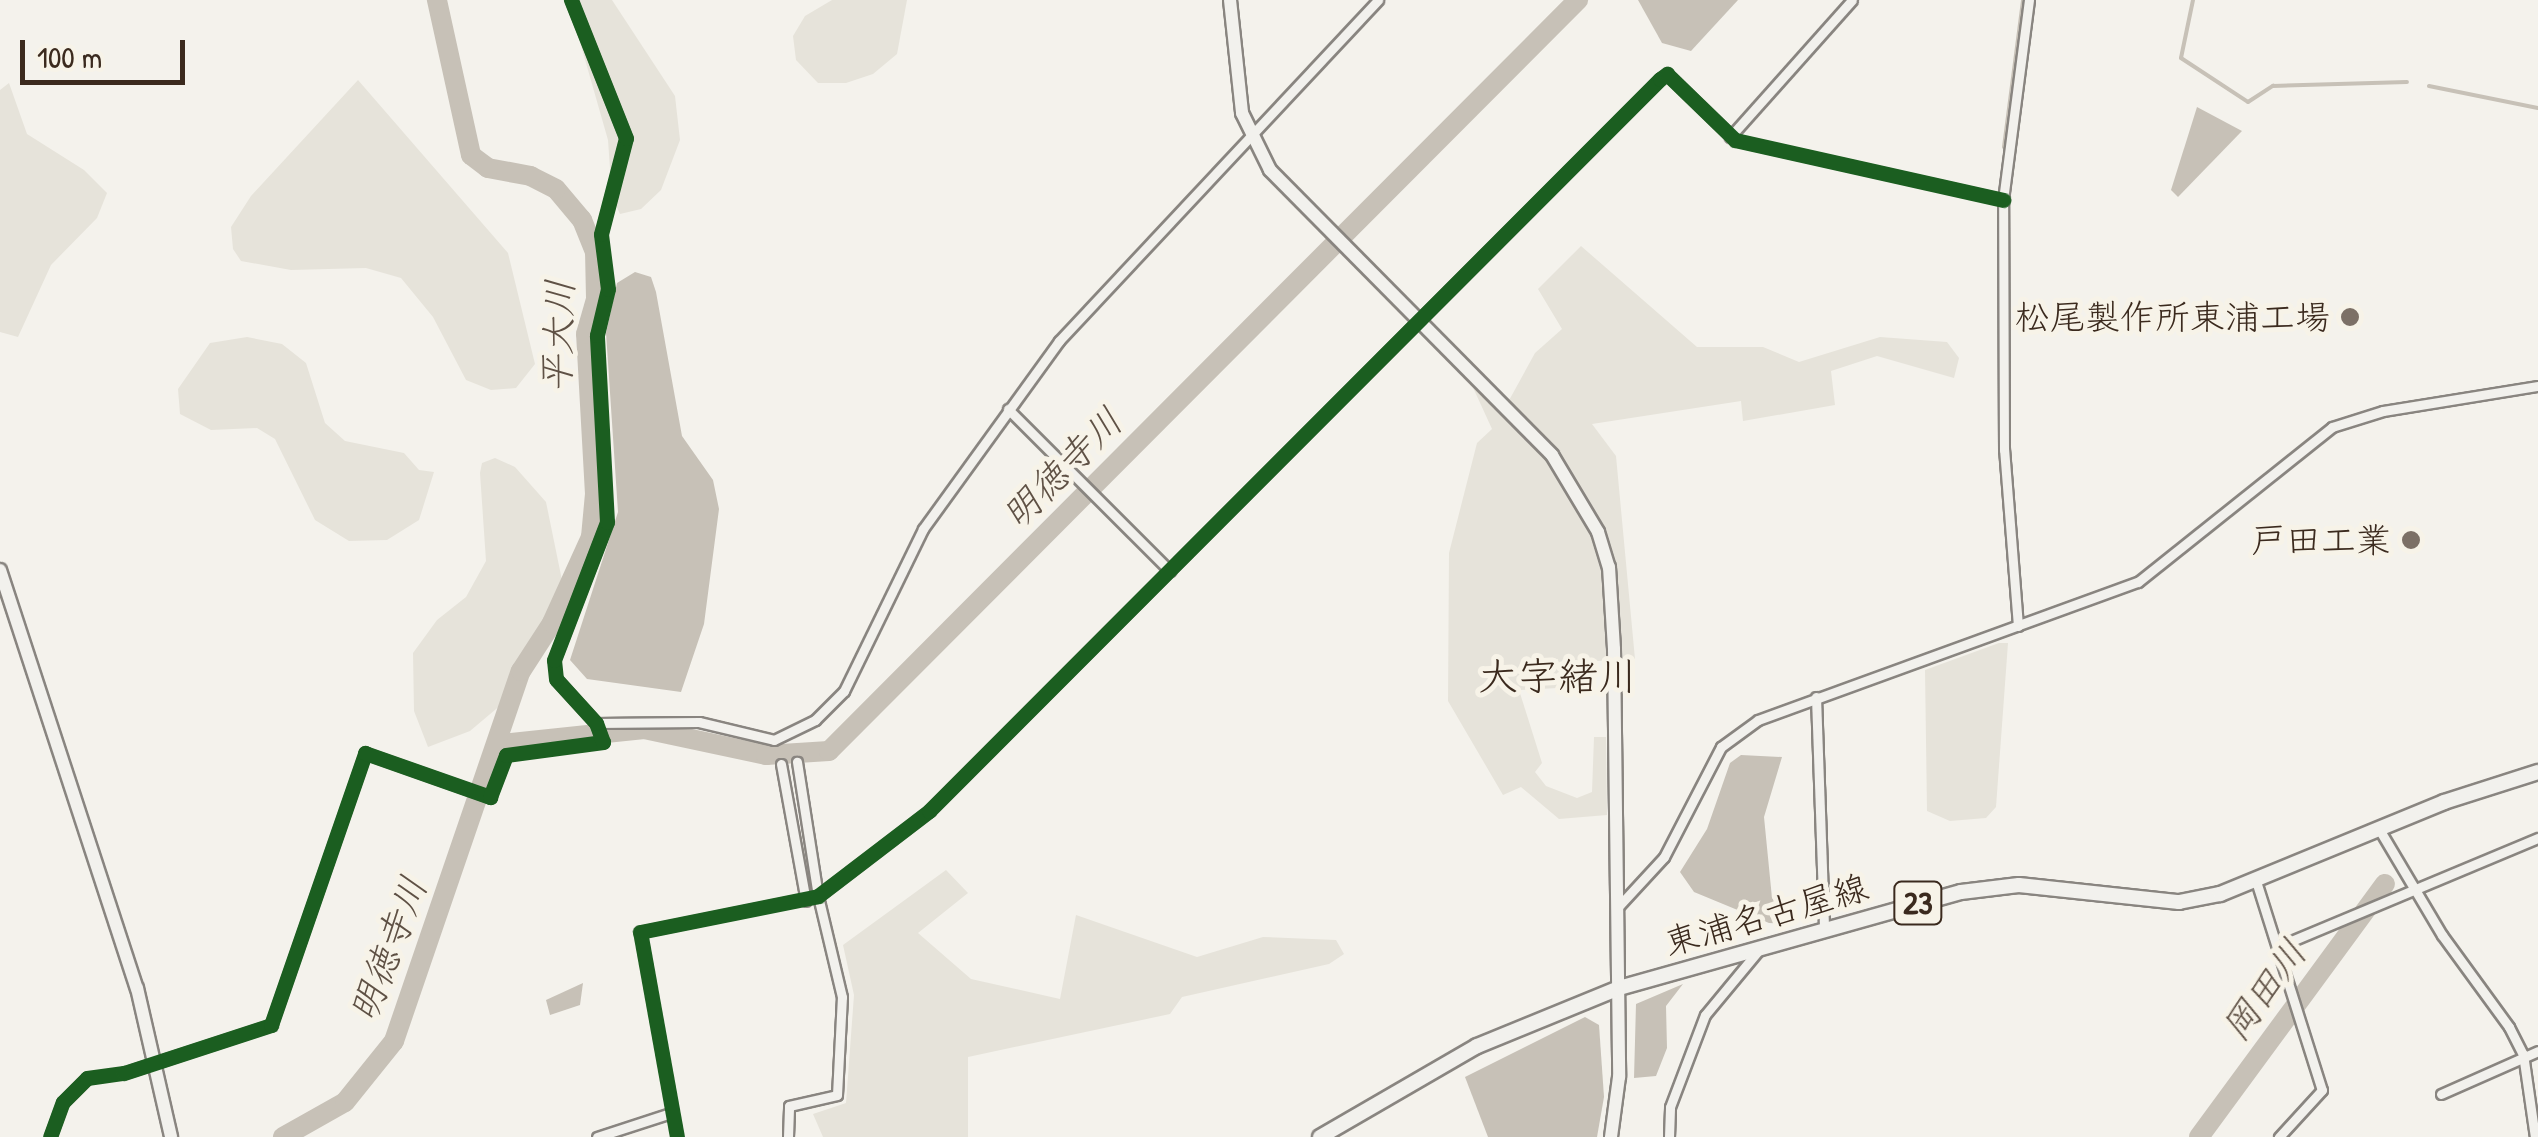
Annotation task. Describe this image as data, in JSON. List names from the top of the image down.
{
  "streets": {
    "main road": ["23", "東浦名古屋線"]
  },
  "districts": ["大字緒川"],
  "water": ["平大川", "明徳寺川", "岡田川"],
  "places": ["松尾製作所東浦工場", "戸田工業"],
  "scale_bar": "100 m"
}
